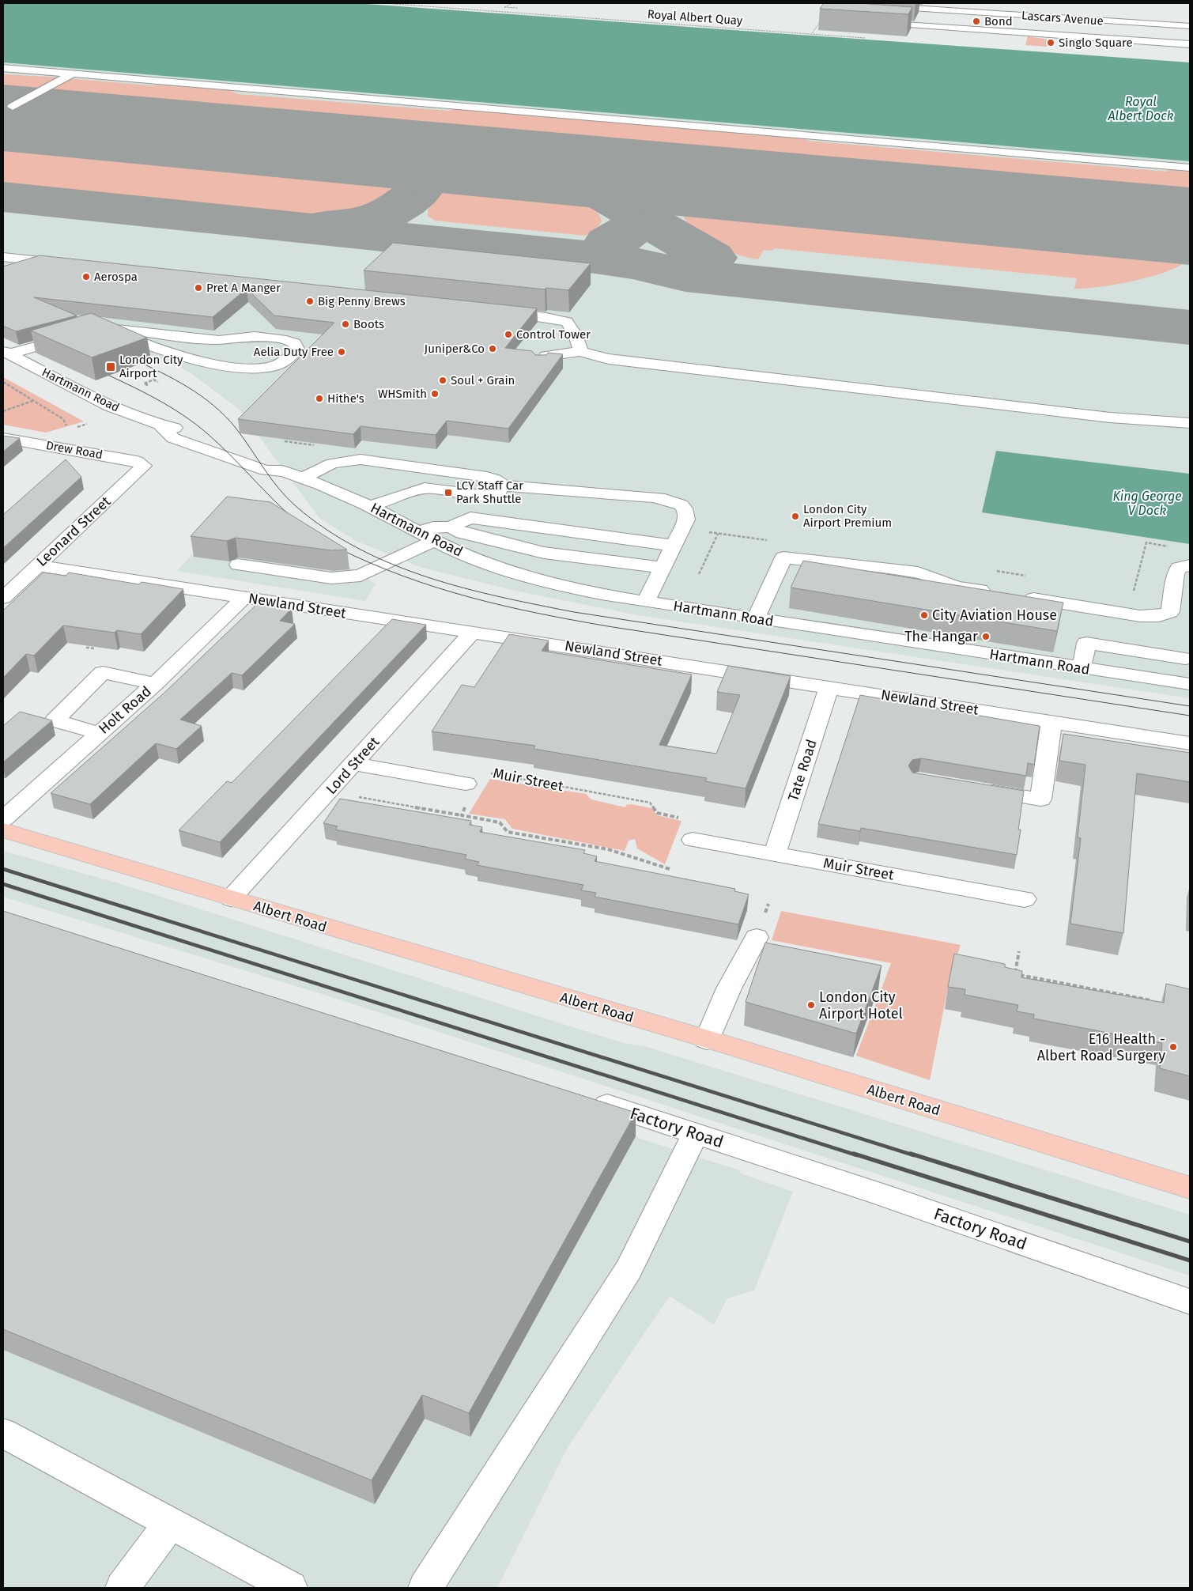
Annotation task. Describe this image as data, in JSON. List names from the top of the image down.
{
  "streets": {
    "main road": ["Albert Road"],
    "street": [
      "Lascars Avenue",
      "Hartmann Road",
      "Drew Road",
      "Leonard Street",
      "Newland Street",
      "Holt Road",
      "Lord Street",
      "Tate Road",
      "Muir Street",
      "Factory Road"
    ],
    "path": ["Royal Albert Quay"]
  },
  "crossings": [
    ["Drew Road", "Leonard Street"],
    ["Leonard Street", "Newland Street"],
    ["Newland Street", "Holt Road"],
    ["Newland Street", "Lord Street"],
    ["Newland Street", "Tate Road"],
    ["Lord Street", "Albert Road"],
    ["Tate Road", "Muir Street"]
  ],
  "water": ["Royal Albert Dock", "King George V Dock"],
  "places": {
    "other": [
      "Bond",
      "Singlo Square",
      "Aerospa",
      "Pret A Manger",
      "Big Penny Brews",
      "Boots",
      "Control Tower",
      "Juniper&Co",
      "Aelia Duty Free",
      "Soul + Grain",
      "WHSmith",
      "Hithe's",
      "London City Airport Premium",
      "City Aviation House",
      "The Hangar",
      "London City Airport Hotel",
      "E16 Health - Albert Road Surgery"
    ],
    "transit": ["London City Airport", "LCY Staff Car Park Shuttle"]
  }
}
